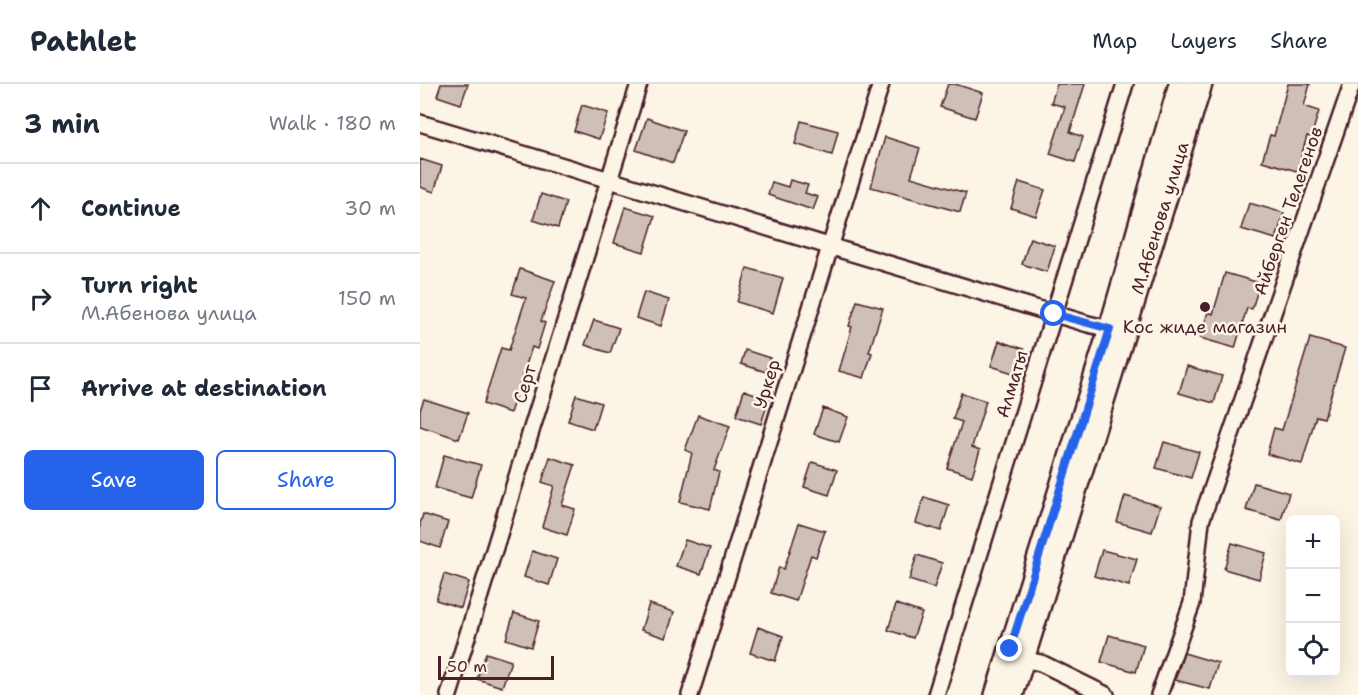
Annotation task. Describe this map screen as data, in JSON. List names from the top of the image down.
{
  "streets": {
    "main road": ["М.Абенова улица"],
    "street": [
      "Айберген Телегенов",
      "Серт",
      "Уркер",
      "Алматы"
    ]
  },
  "places": ["Кос жиде магазин"],
  "scale_bar": "50 m",
  "page": {
    "header": "Pathlet",
    "nav": ["Map", "Layers", "Share"],
    "heading": ["3 min", "Walk · 180 m"],
    "list": [
      ["Continue", "30 m"],
      ["Turn right", "М.Абенова улица", "150 m"],
      "Arrive at destination"
    ],
    "buttons": ["Save", "Share"],
    "map_buttons": ["+", "−"],
    "scale": "50 m"
  }
}
